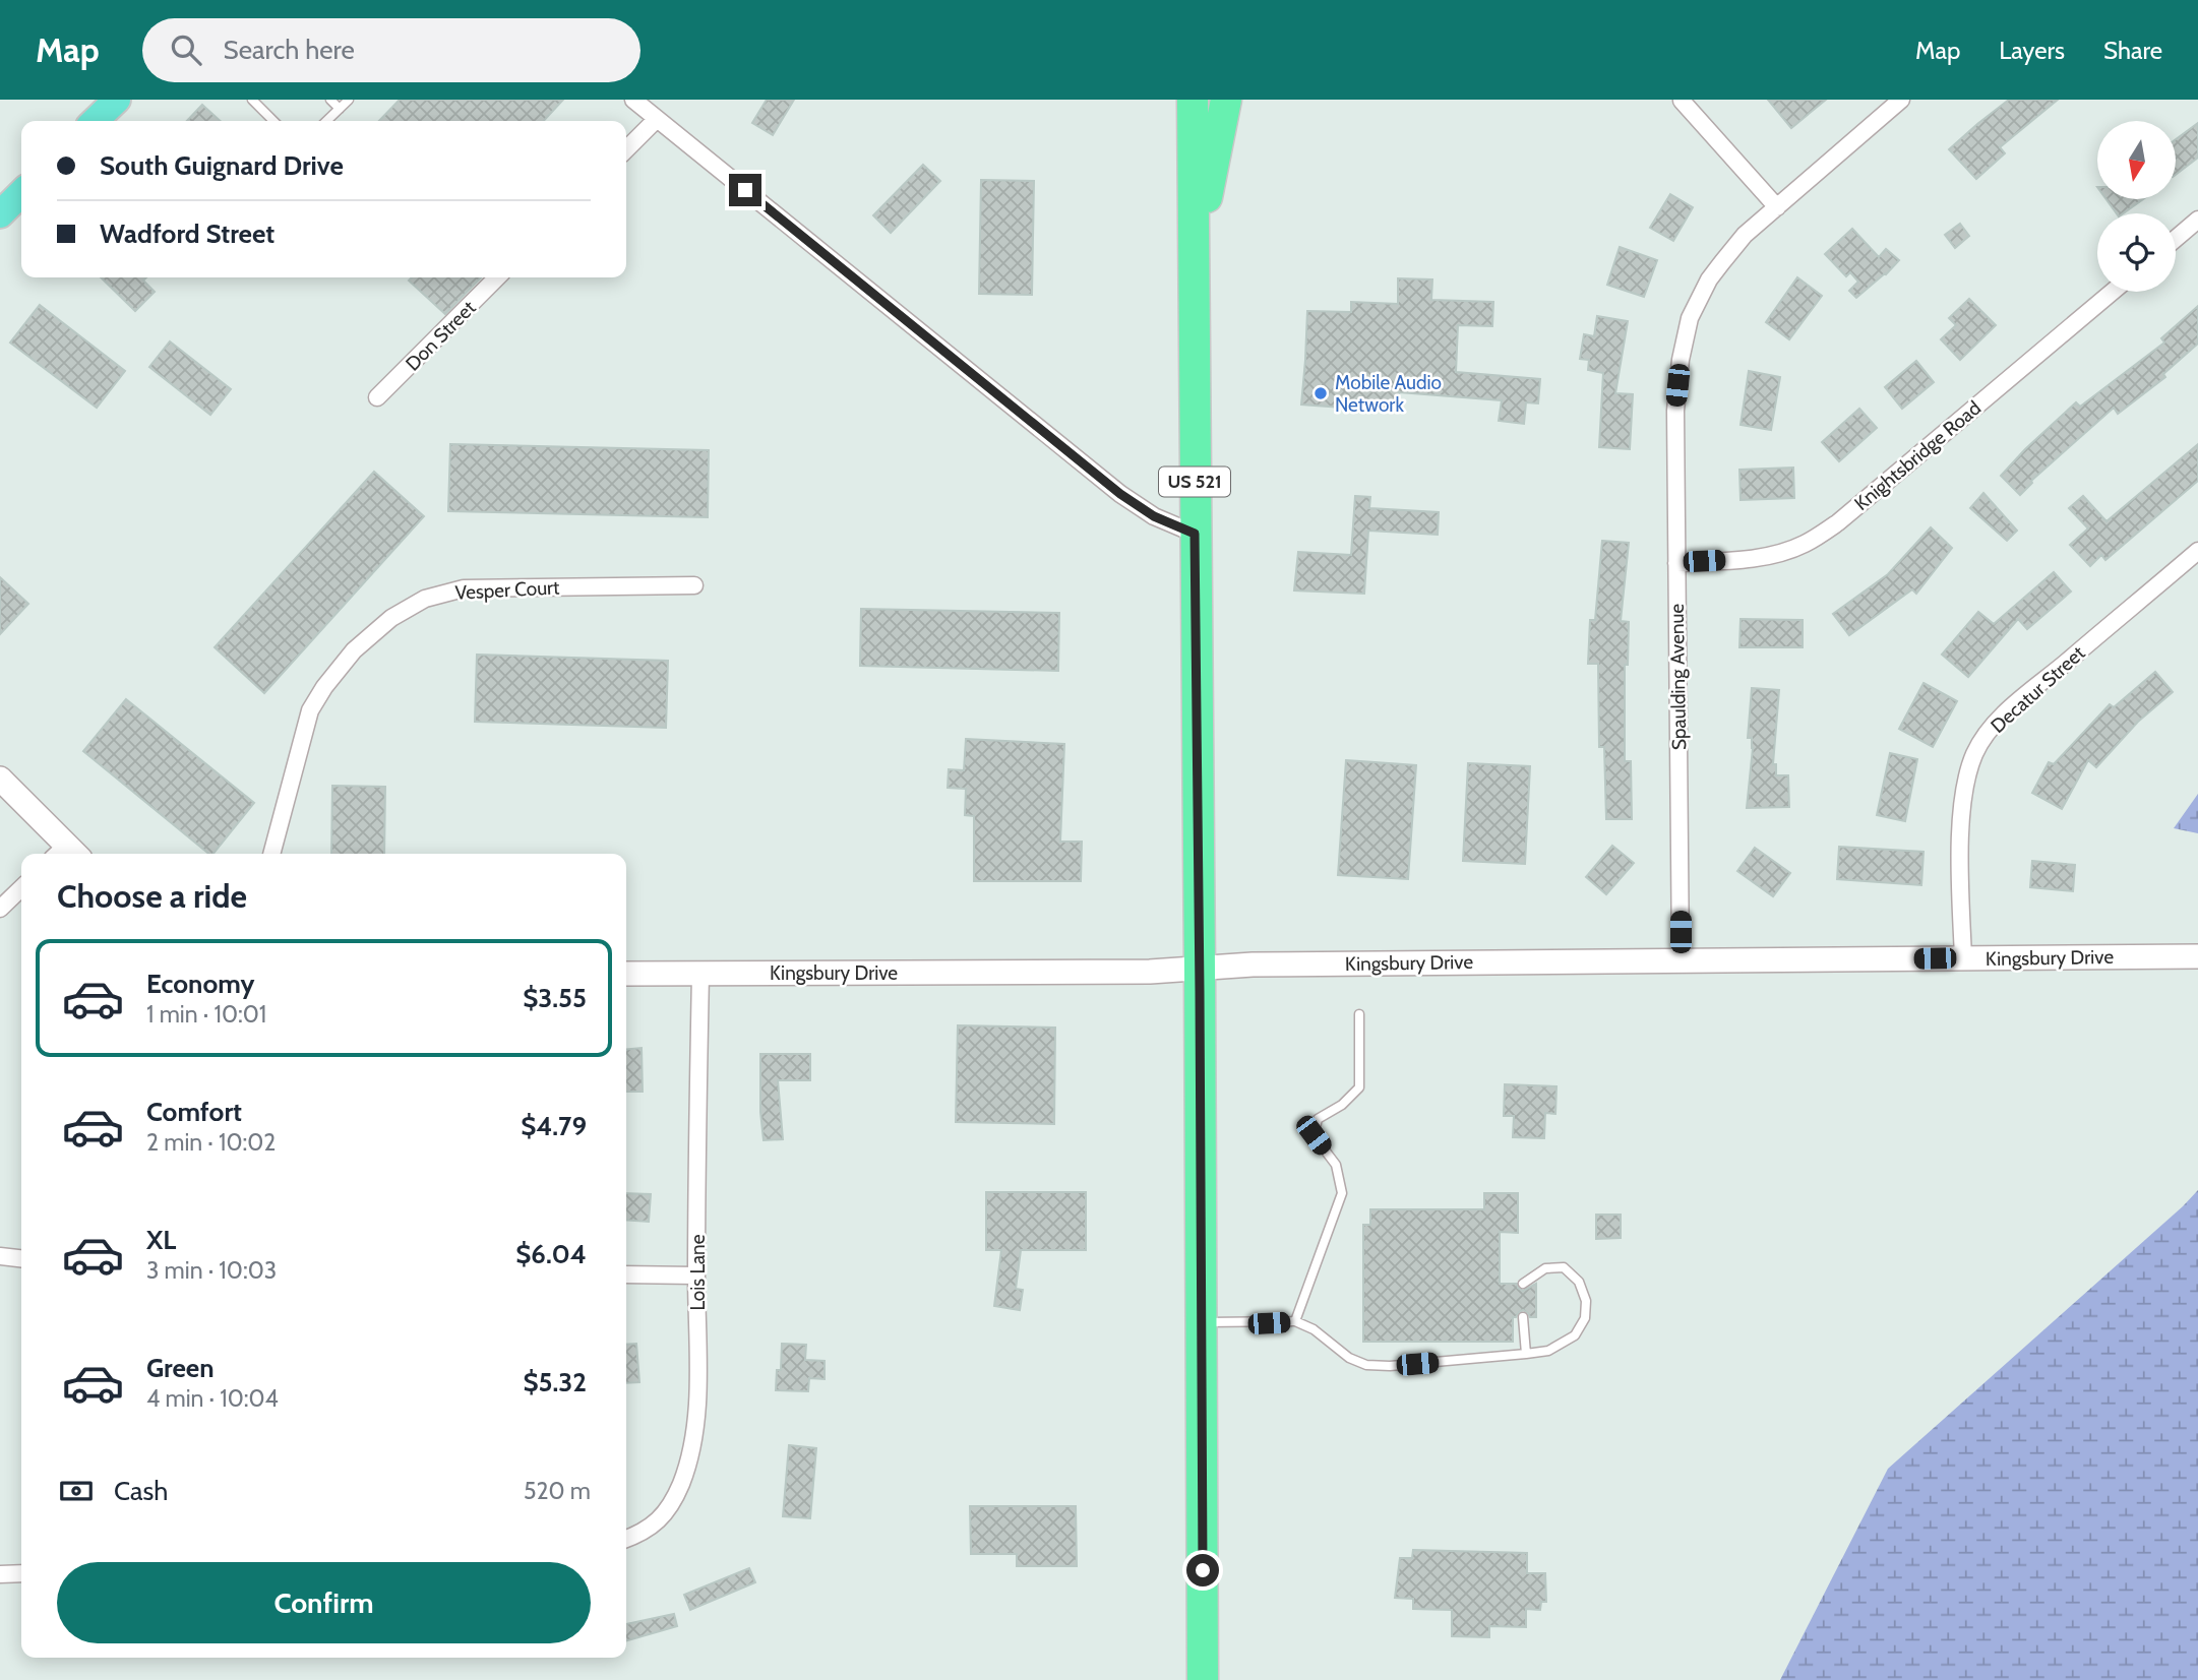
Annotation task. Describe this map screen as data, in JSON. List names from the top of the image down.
{
  "streets": {
    "highway": ["US 521"],
    "street": [
      "Don Street",
      "Knightsbridge Road",
      "Vesper Court",
      "Spaulding Avenue",
      "Decatur Street",
      "Kingsbury Drive",
      "Lois Lane"
    ]
  },
  "crossings": [
    ["Knightsbridge Road", "Spaulding Avenue"],
    ["US 521", "Kingsbury Drive"],
    ["Spaulding Avenue", "Kingsbury Drive"],
    ["Decatur Street", "Kingsbury Drive"],
    ["Kingsbury Drive", "Lois Lane"]
  ],
  "places": ["Mobile Audio Network"],
  "north": "bottom",
  "page": {
    "header": "Map",
    "search": "Search here",
    "nav": ["Map", "Layers", "Share"],
    "banner": ["South Guignard Drive", "Wadford Street"],
    "heading": "Choose a ride",
    "list": [
      {
        "name": "Economy",
        "note": "1 min · 10:01",
        "value": "$3.55"
      },
      {
        "name": "Comfort",
        "note": "2 min · 10:02",
        "value": "$4.79"
      },
      {
        "name": "XL",
        "note": "3 min · 10:03",
        "value": "$6.04"
      },
      {
        "name": "Green",
        "note": "4 min · 10:04",
        "value": "$5.32"
      }
    ],
    "pay": ["Cash", "520 m"],
    "buttons": "Confirm"
  }
}
